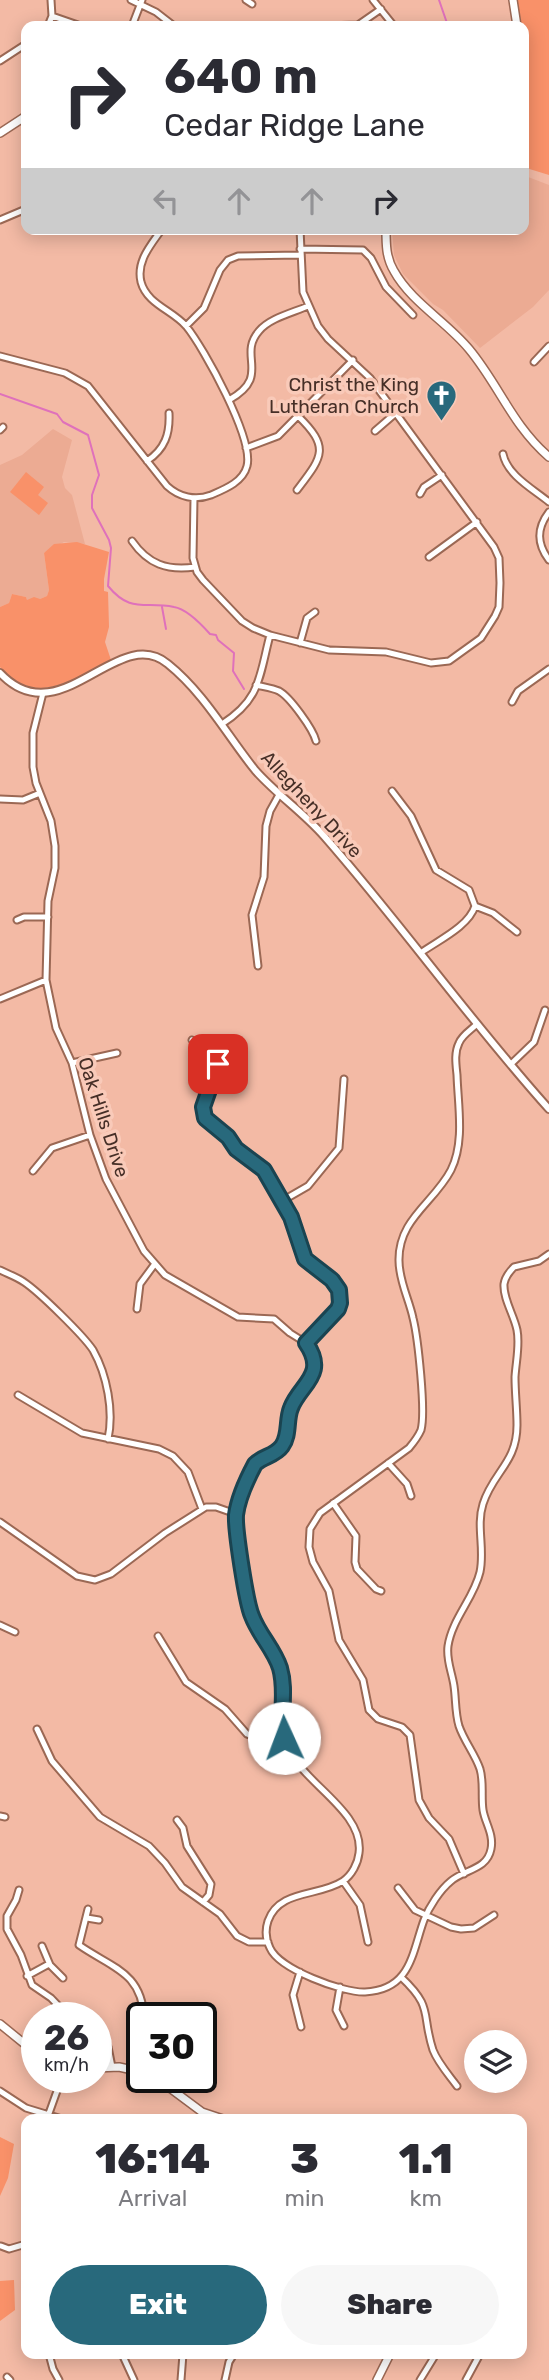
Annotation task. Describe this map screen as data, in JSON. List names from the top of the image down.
{
  "streets": {
    "street": ["Allegheny Drive", "Oak Hills Drive"]
  },
  "crossings": [
    ["Allegheny Drive", "Oak Hills Drive"]
  ],
  "places": {
    "church": ["Christ the King Lutheran Church"]
  },
  "page": {
    "turn": ["640 m", "Cedar Ridge Lane"],
    "speed": "26 km/h",
    "limit": "30",
    "eta": [
      "16:14",
      "Arrival",
      "3",
      "min",
      "1.1",
      "km"
    ],
    "buttons": ["Exit", "Share"]
  }
}
